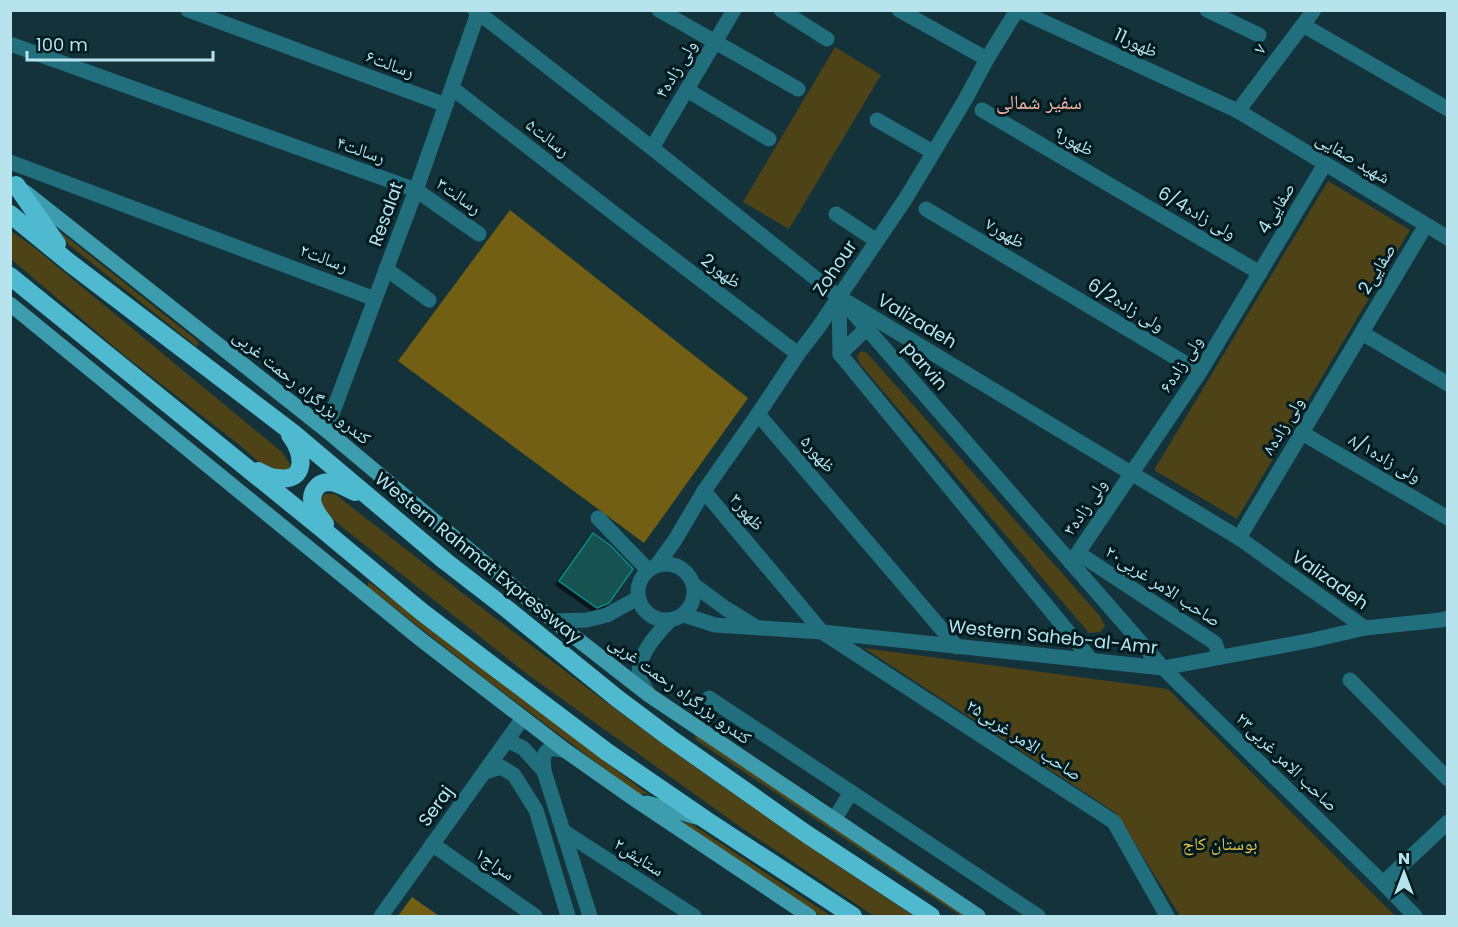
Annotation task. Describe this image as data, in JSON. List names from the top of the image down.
{
  "streets": {
    "highway": ["Western Rahmat Expressway"],
    "main road": ["کندرو بزرگراه رحمت غربی"],
    "street": [
      "11ظهور",
      "۷",
      "رسالت۶",
      "ولی زاده۴",
      "رسالت۵",
      "ظهور۹",
      "رسالت۴",
      "شهید صفایی",
      "رسالت۳",
      "4صفایی",
      "6/4ولی زاده",
      "Resalat",
      "ظهور۷",
      "رسالت۲",
      "Zohour",
      "2صفایی",
      "2ظهور",
      "6/2ولی زاده",
      "Valizadeh",
      "ولی زاده۶",
      "parvin",
      "ولی زاده۸",
      "ظهور۵",
      "ولی زاده۸/۱",
      "ولی زاده۳",
      "ظهور۳",
      "صاحب الامر غربی۲۰",
      "Western Saheb-al-Amr",
      "صاحب الامر غربی۲۵",
      "صاحب الامر غربی۲۳",
      "Seraj",
      "ستایش۲",
      "سراج۱"
    ]
  },
  "crossings": [
    ["11ظهور", "۷"],
    ["11ظهور", "شهید صفایی"],
    ["11ظهور", "Zohour"],
    ["۷", "شهید صفایی"],
    ["رسالت۶", "Resalat"],
    ["ولی زاده۴", "Valizadeh"],
    ["رسالت۵", "Resalat"],
    ["رسالت۵", "2ظهور"],
    ["ظهور۹", "6/4ولی زاده"],
    ["رسالت۴", "رسالت۳"],
    ["رسالت۴", "Resalat"],
    ["شهید صفایی", "4صفایی"],
    ["شهید صفایی", "2صفایی"],
    ["رسالت۳", "Resalat"],
    ["4صفایی", "6/4ولی زاده"],
    ["4صفایی", "ولی زاده۶"],
    ["6/4ولی زاده", "ولی زاده۶"],
    ["Resalat", "رسالت۲"],
    ["Resalat", "Valizadeh"],
    ["Resalat", "کندرو بزرگراه رحمت غربی"],
    ["ظهور۷", "6/2ولی زاده"],
    ["Zohour", "2ظهور"],
    ["Zohour", "Valizadeh"],
    ["Zohour", "parvin"],
    ["Zohour", "ظهور۵"],
    ["Zohour", "ظهور۳"],
    ["Zohour", "Western Saheb-al-Amr"],
    ["2صفایی", "ولی زاده۸"],
    ["6/2ولی زاده", "ولی زاده۶"],
    ["Valizadeh", "ولی زاده۶"],
    ["Valizadeh", "parvin"],
    ["Valizadeh", "ولی زاده۸"],
    ["Valizadeh", "ولی زاده۳"],
    ["Valizadeh", "Western Saheb-al-Amr"],
    ["ولی زاده۶", "ولی زاده۳"],
    ["parvin", "ولی زاده۳"],
    ["parvin", "صاحب الامر غربی۲۰"],
    ["parvin", "Western Saheb-al-Amr"],
    ["parvin", "صاحب الامر غربی۲۳"],
    ["ولی زاده۸", "ولی زاده۸/۱"],
    ["ظهور۵", "Western Saheb-al-Amr"],
    ["ولی زاده۳", "صاحب الامر غربی۲۰"],
    ["ظهور۳", "Western Saheb-al-Amr"],
    ["ظهور۳", "صاحب الامر غربی۲۵"],
    ["صاحب الامر غربی۲۰", "Western Saheb-al-Amr"],
    ["Western Saheb-al-Amr", "صاحب الامر غربی۲۵"],
    ["Western Saheb-al-Amr", "صاحب الامر غربی۲۳"],
    ["Seraj", "سراج۱"]
  ],
  "districts": ["سفیر شمالی"],
  "parks": ["بوستان کاج"],
  "scale_bar": "100 m",
  "north": "top"
}
